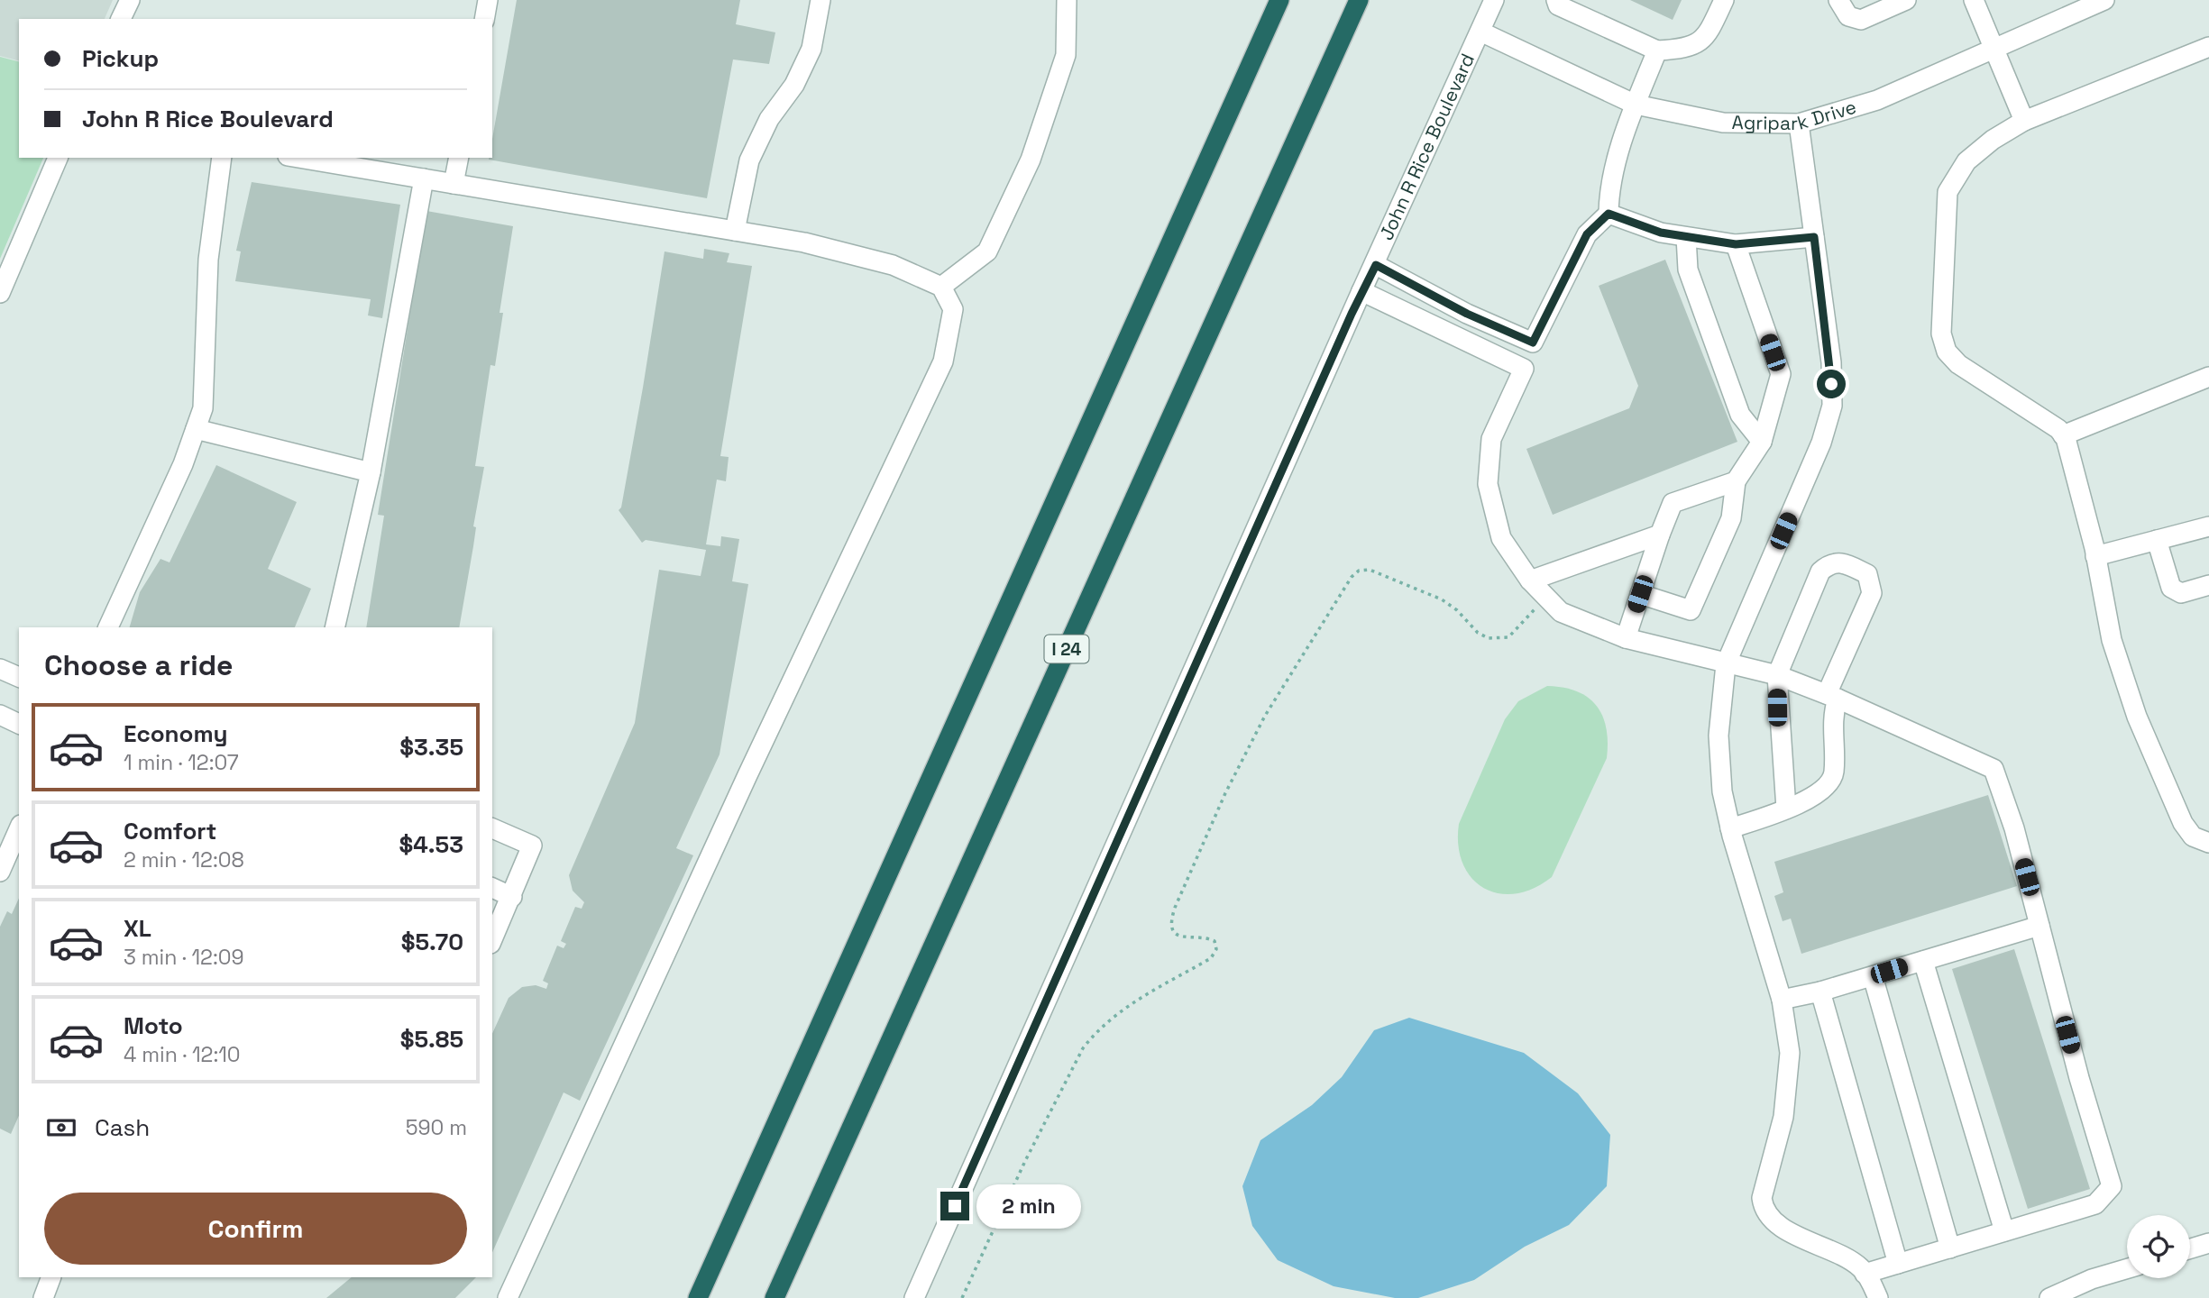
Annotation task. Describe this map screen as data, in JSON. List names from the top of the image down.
{
  "streets": {
    "highway": ["I 24"],
    "street": ["Agripark Drive", "John R Rice Boulevard"]
  },
  "crossings": [
    ["Agripark Drive", "John R Rice Boulevard"]
  ],
  "page": {
    "banner": ["Pickup", "John R Rice Boulevard"],
    "heading": "Choose a ride",
    "list": [
      {
        "name": "Economy",
        "note": "1 min · 12:07",
        "value": "$3.35"
      },
      {
        "name": "Comfort",
        "note": "2 min · 12:08",
        "value": "$4.53"
      },
      {
        "name": "XL",
        "note": "3 min · 12:09",
        "value": "$5.70"
      },
      {
        "name": "Moto",
        "note": "4 min · 12:10",
        "value": "$5.85"
      }
    ],
    "pay": ["Cash", "590 m"],
    "buttons": "Confirm",
    "bubble": "2 min"
  }
}
